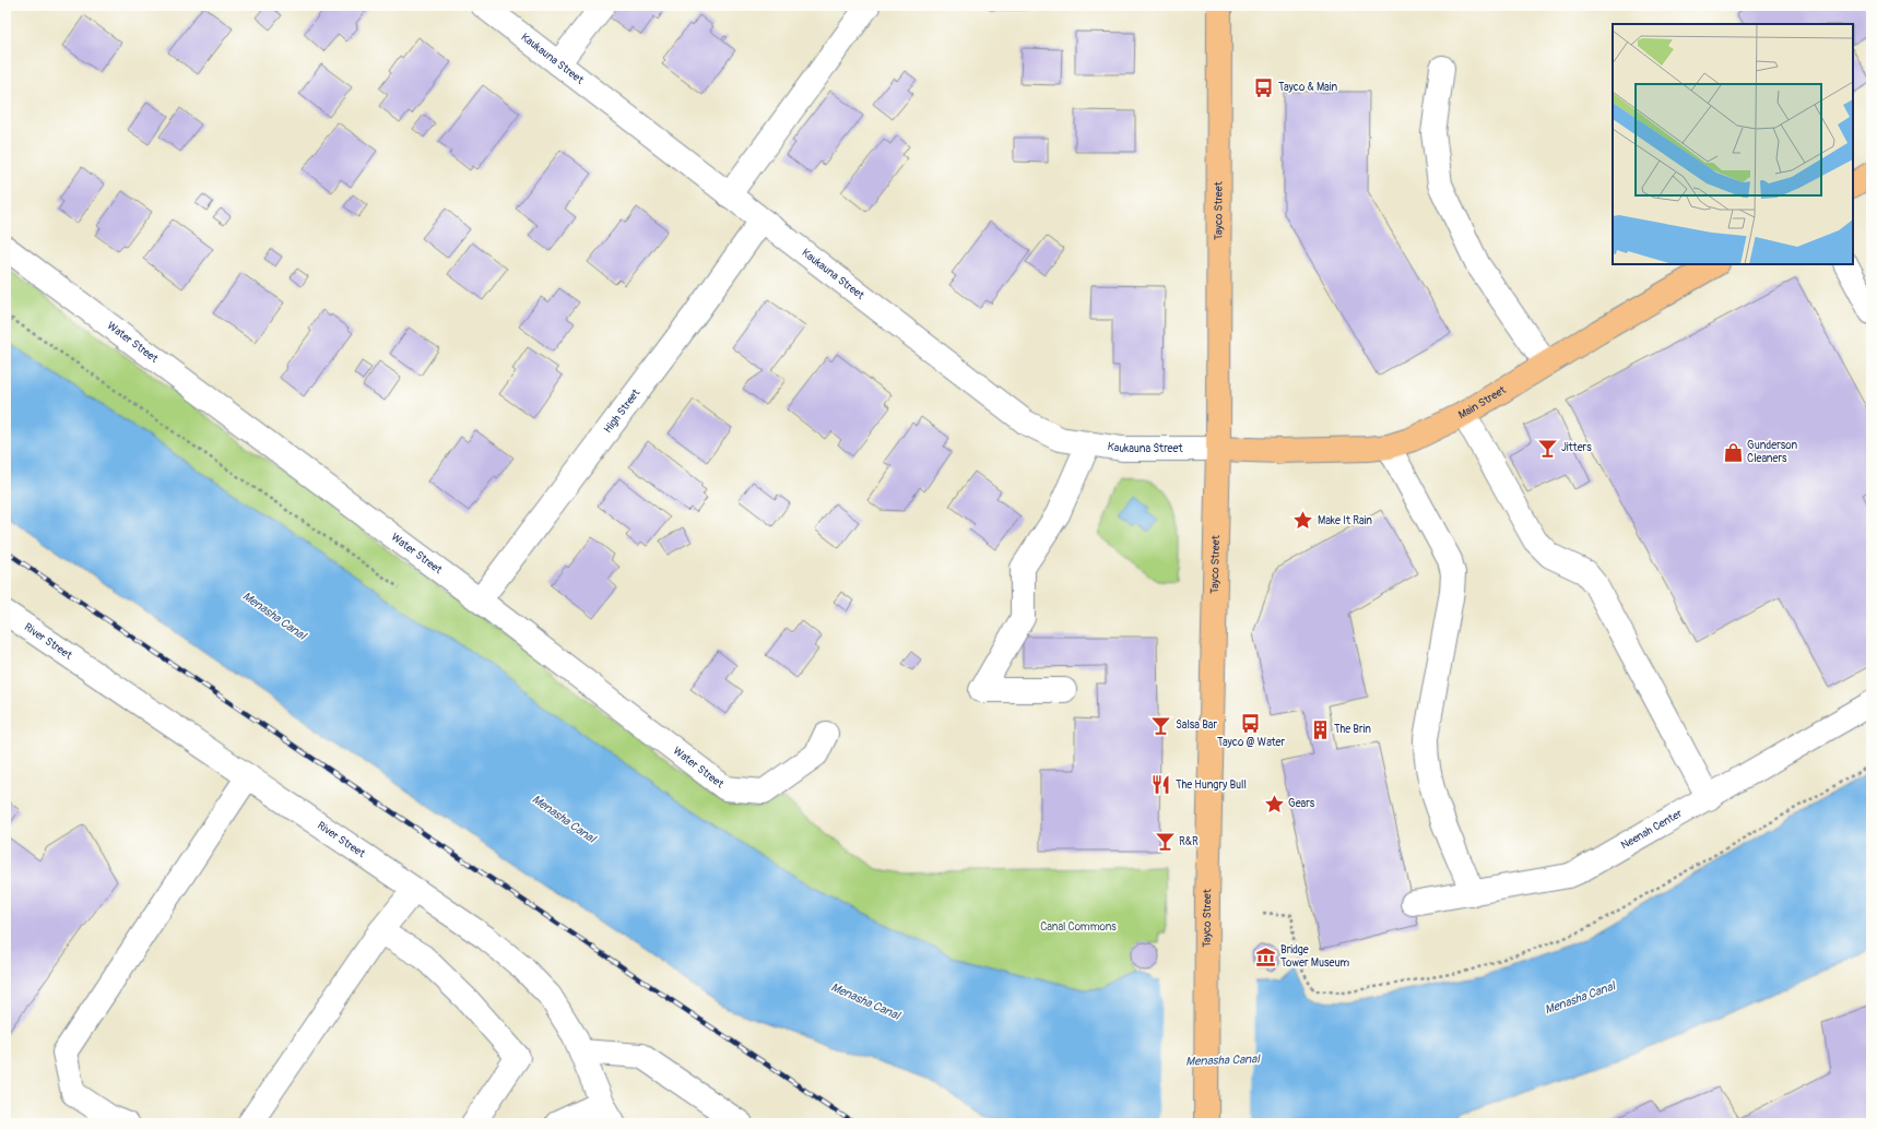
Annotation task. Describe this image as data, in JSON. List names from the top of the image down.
{
  "streets": {
    "main road": ["Tayco Street", "Main Street"],
    "street": [
      "Kaukauna Street",
      "Water Street",
      "High Street",
      "River Street",
      "Neenah Center"
    ]
  },
  "crossings": [
    ["Kaukauna Street", "Tayco Street"],
    ["Kaukauna Street", "Main Street"],
    ["Kaukauna Street", "High Street"],
    ["Tayco Street", "Main Street"],
    ["Water Street", "High Street"]
  ],
  "water": ["Menasha Canal"],
  "parks": ["Canal Commons"],
  "places": {
    "bus stop": ["Tayco & Main", "Tayco @ Water"],
    "bar": ["Jitters", "Salsa Bar", "R&R"],
    "shop": ["Gunderson Cleaners"],
    "place": ["Make It Rain", "Gears"],
    "building": ["The Brin"],
    "restaurant": ["The Hungry Bull"],
    "museum": ["Bridge Tower Museum"]
  }
}
